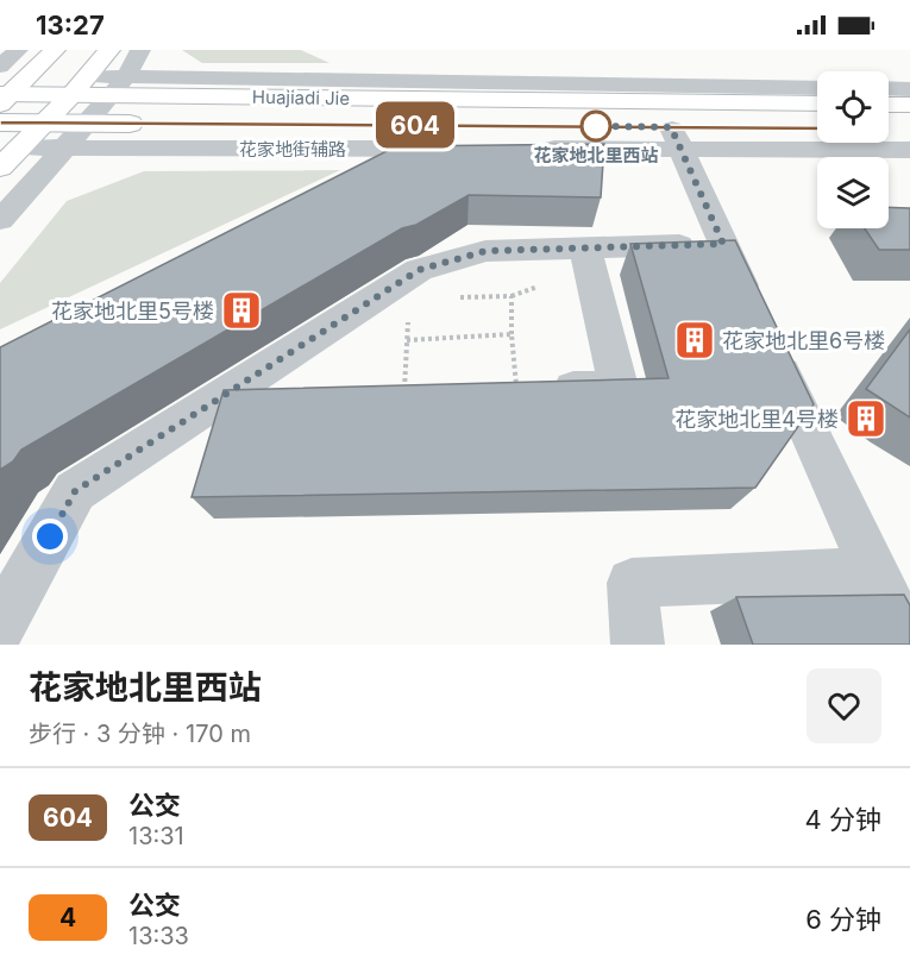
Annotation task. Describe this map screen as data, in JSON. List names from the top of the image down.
{
  "streets": {
    "main road": ["Huajiadi Jie"],
    "street": ["花家地街辅路"]
  },
  "places": {
    "other": ["花家地北里西站"],
    "building": ["花家地北里5号楼", "花家地北里6号楼", "花家地北里4号楼"]
  },
  "lines": ["bus line 604"],
  "page": {
    "status": "13:27",
    "on_map": "604",
    "heading": ["花家地北里西站", "步行 · 3 分钟 · 170 m"],
    "list": [
      {
        "mark": "604",
        "name": "公交",
        "note": "13:31",
        "value": "4 分钟"
      },
      {
        "mark": "4",
        "name": "公交",
        "note": "13:33",
        "value": "6 分钟"
      }
    ]
  }
}
